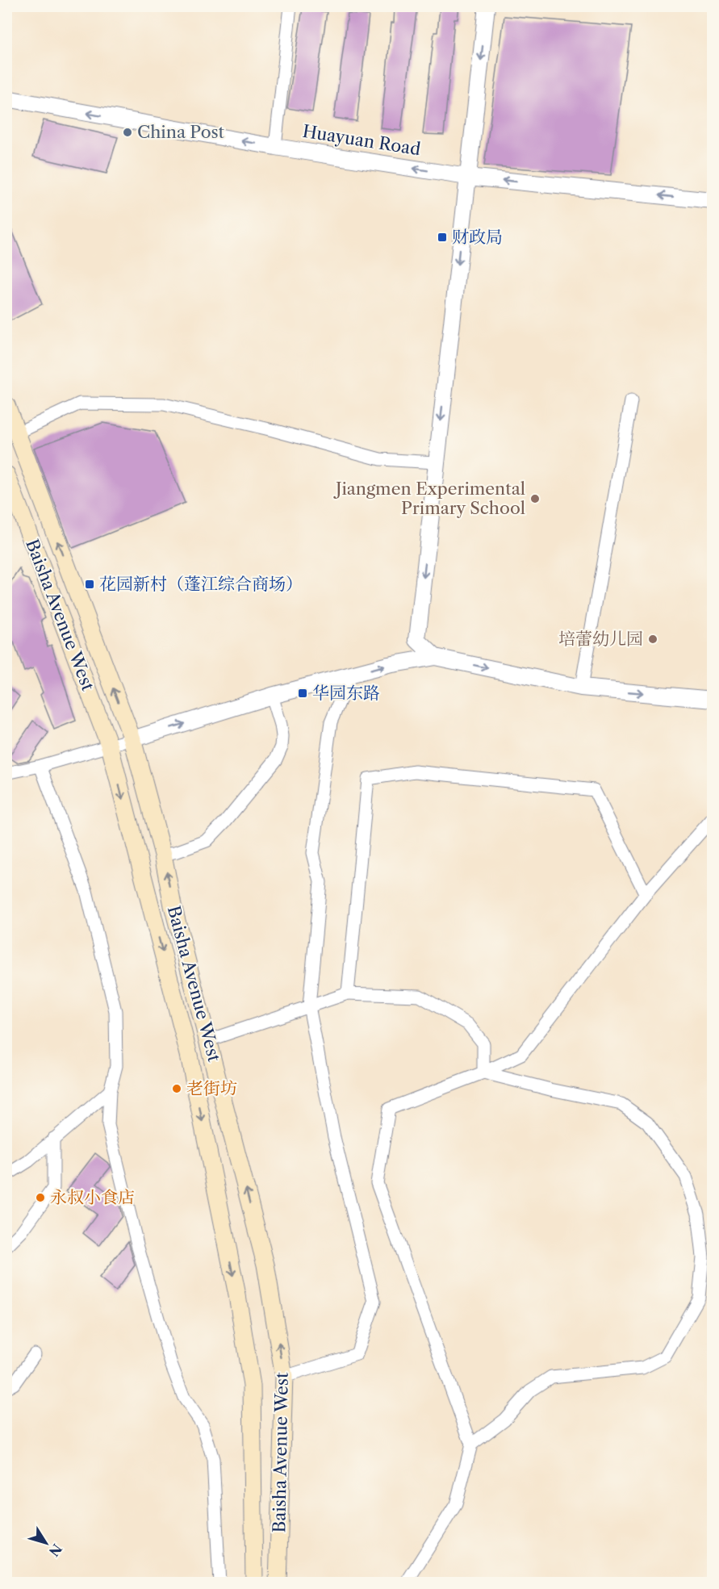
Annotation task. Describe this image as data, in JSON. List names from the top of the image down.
{
  "streets": {
    "main road": ["Baisha Avenue West"],
    "street": ["Huayuan Road"]
  },
  "one_way": ["Huayuan Road"],
  "places": {
    "other": [
      "China Post",
      "Jiangmen Experimental Primary School",
      "培蕾幼儿园",
      "老街坊",
      "永叔小食店"
    ],
    "transit": ["财政局", "花园新村（蓬江综合商场）", "华园东路"]
  },
  "north": "bottom right"
}
